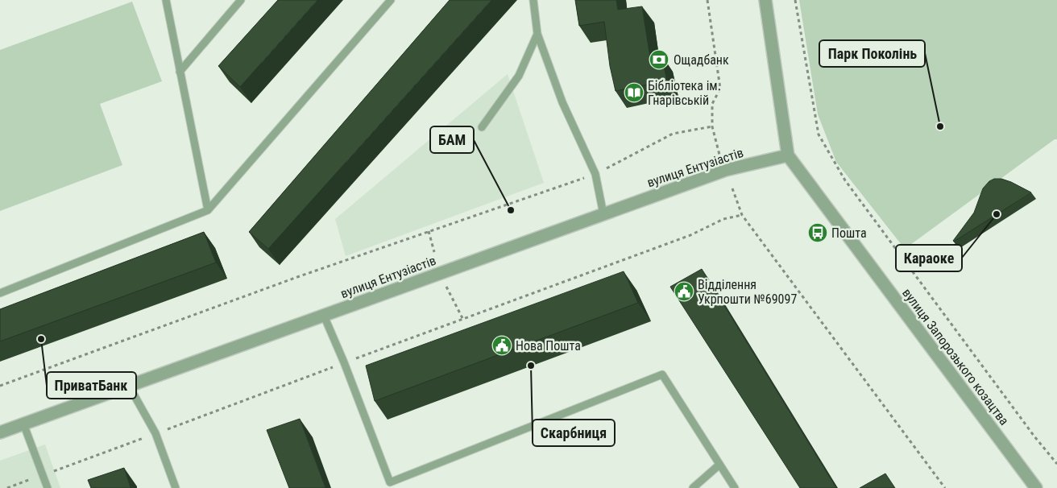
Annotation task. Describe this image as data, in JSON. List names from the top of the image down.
{
  "streets": {
    "street": ["вулиця Ентузіастів", "вулиця Запорозького козацтва"]
  },
  "crossings": [
    ["вулиця Ентузіастів", "вулиця Запорозького козацтва"]
  ],
  "places": {
    "bank": ["Ощадбанк"],
    "library": ["Бібліотека ім. Гнарівській"],
    "other": [
      "Парк Поколінь",
      "БАМ",
      "Караоке",
      "ПриватБанк",
      "Скарбниця"
    ],
    "bus stop": ["Пошта"],
    "public building": ["Відділення Укрпошти №69097", "Нова Пошта"]
  }
}
